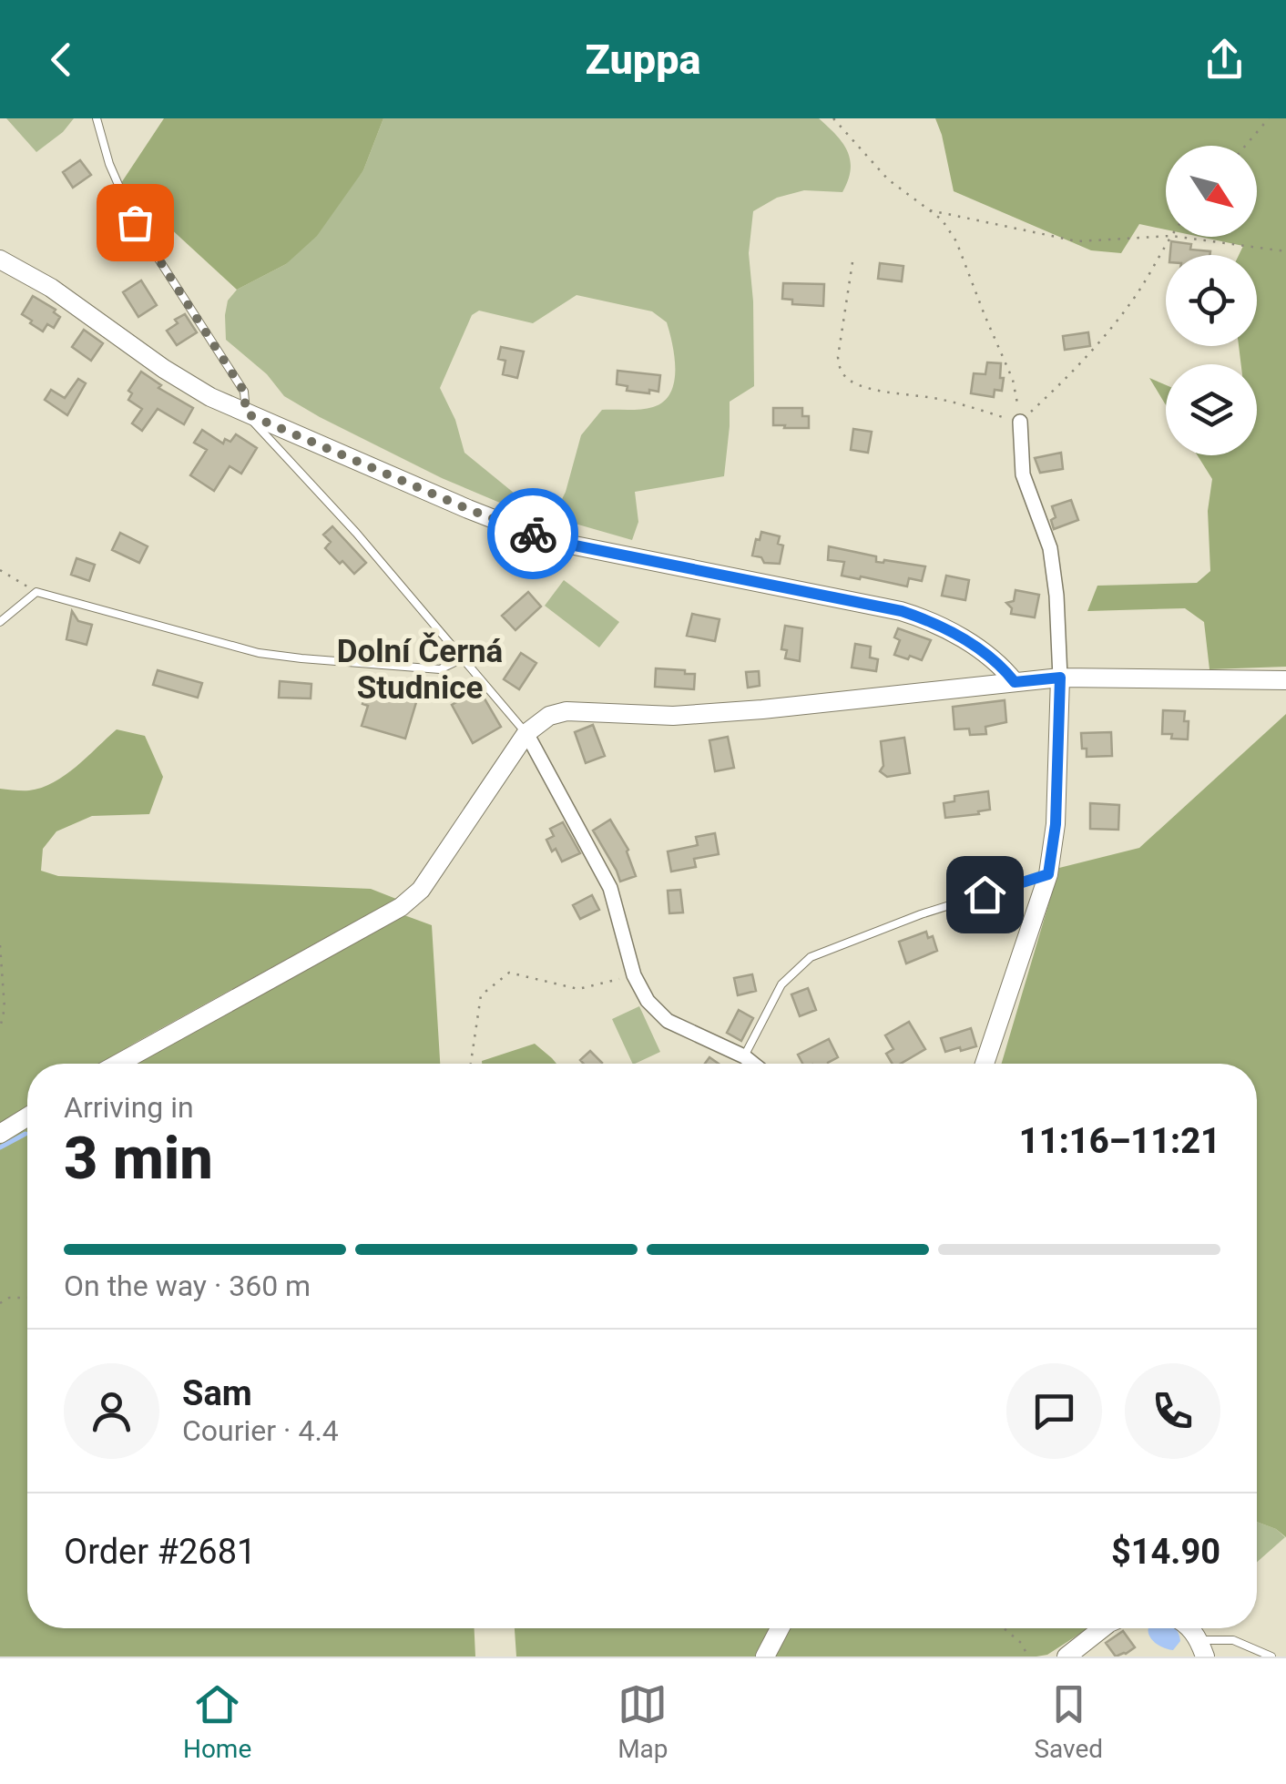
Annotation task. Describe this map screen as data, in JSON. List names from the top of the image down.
{
  "districts": ["Dolní Černá Studnice"],
  "north": "bottom right",
  "page": {
    "header": "Zuppa",
    "heading": ["3 min", "Arriving in", "11:16–11:21"],
    "panel": [
      "Sam",
      "Courier · 4.4",
      "Order #2681",
      "$14.90"
    ],
    "bar": "On the way · 360 m",
    "tabs": ["Home", "Map", "Saved"]
  }
}
